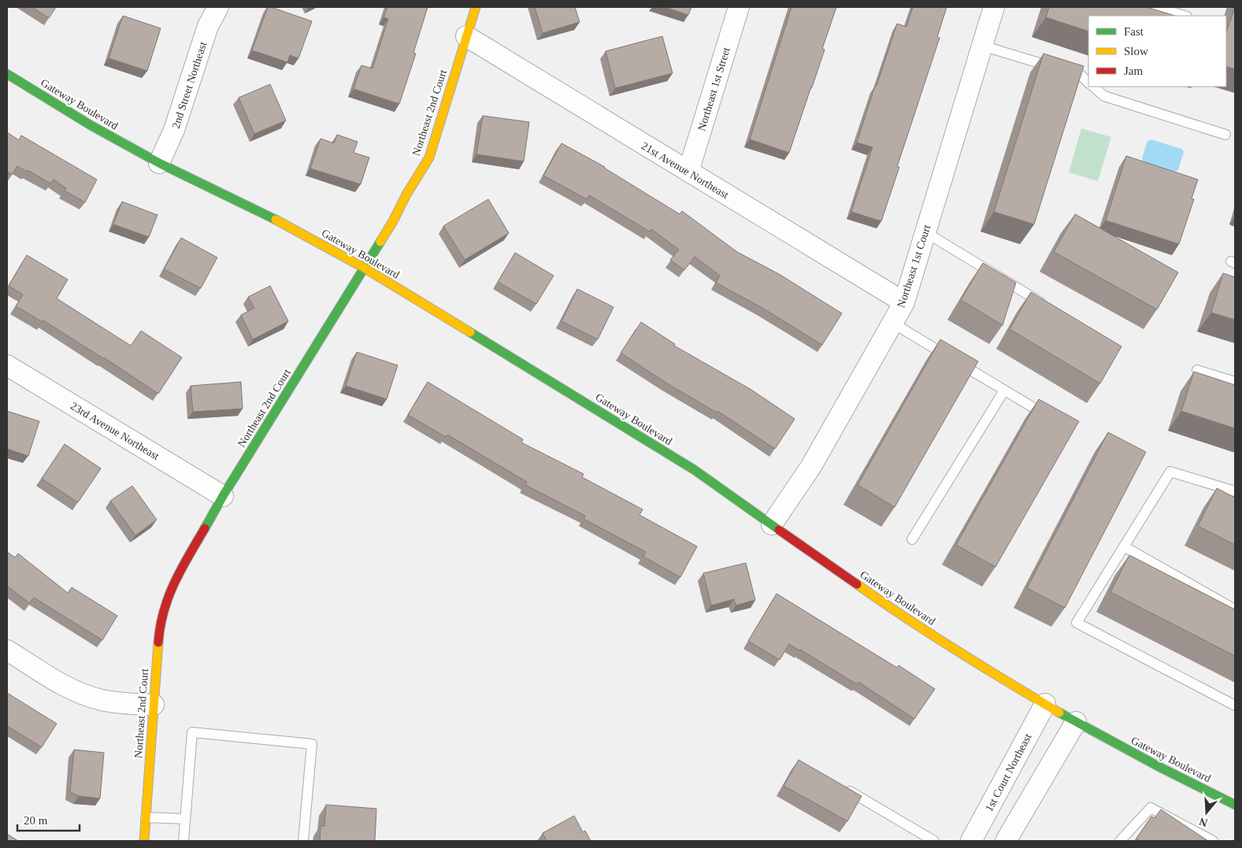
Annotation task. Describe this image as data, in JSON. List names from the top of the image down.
{
  "streets": {
    "main road": ["Gateway Boulevard", "Northeast 2nd Court"],
    "street": [
      "2nd Street Northeast",
      "Northeast 1st Street",
      "21st Avenue Northeast",
      "Northeast 1st Court",
      "23rd Avenue Northeast",
      "1st Court Northeast"
    ]
  },
  "crossings": [
    ["2nd Street Northeast", "Gateway Boulevard"],
    ["Northeast 1st Street", "21st Avenue Northeast"],
    ["Gateway Boulevard", "Northeast 2nd Court"],
    ["Gateway Boulevard", "Northeast 1st Court"],
    ["Gateway Boulevard", "1st Court Northeast"],
    ["Northeast 2nd Court", "21st Avenue Northeast"],
    ["Northeast 2nd Court", "23rd Avenue Northeast"],
    ["21st Avenue Northeast", "Northeast 1st Court"]
  ],
  "legend": ["Fast", "Slow", "Jam"],
  "scale_bar": "20 m",
  "north": "bottom"
}
